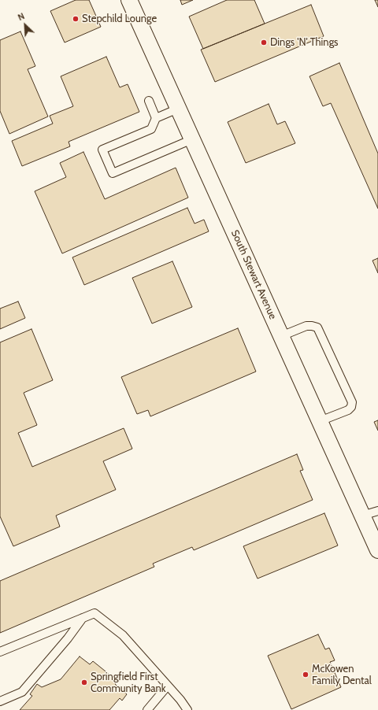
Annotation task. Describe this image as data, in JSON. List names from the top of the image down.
{
  "streets": {
    "street": ["South Stewart Avenue"]
  },
  "places": [
    "Stepchild Lounge",
    "Dings 'N' Things",
    "McKowen Family Dental",
    "Springfield First Community Bank"
  ],
  "north": "top left"
}
